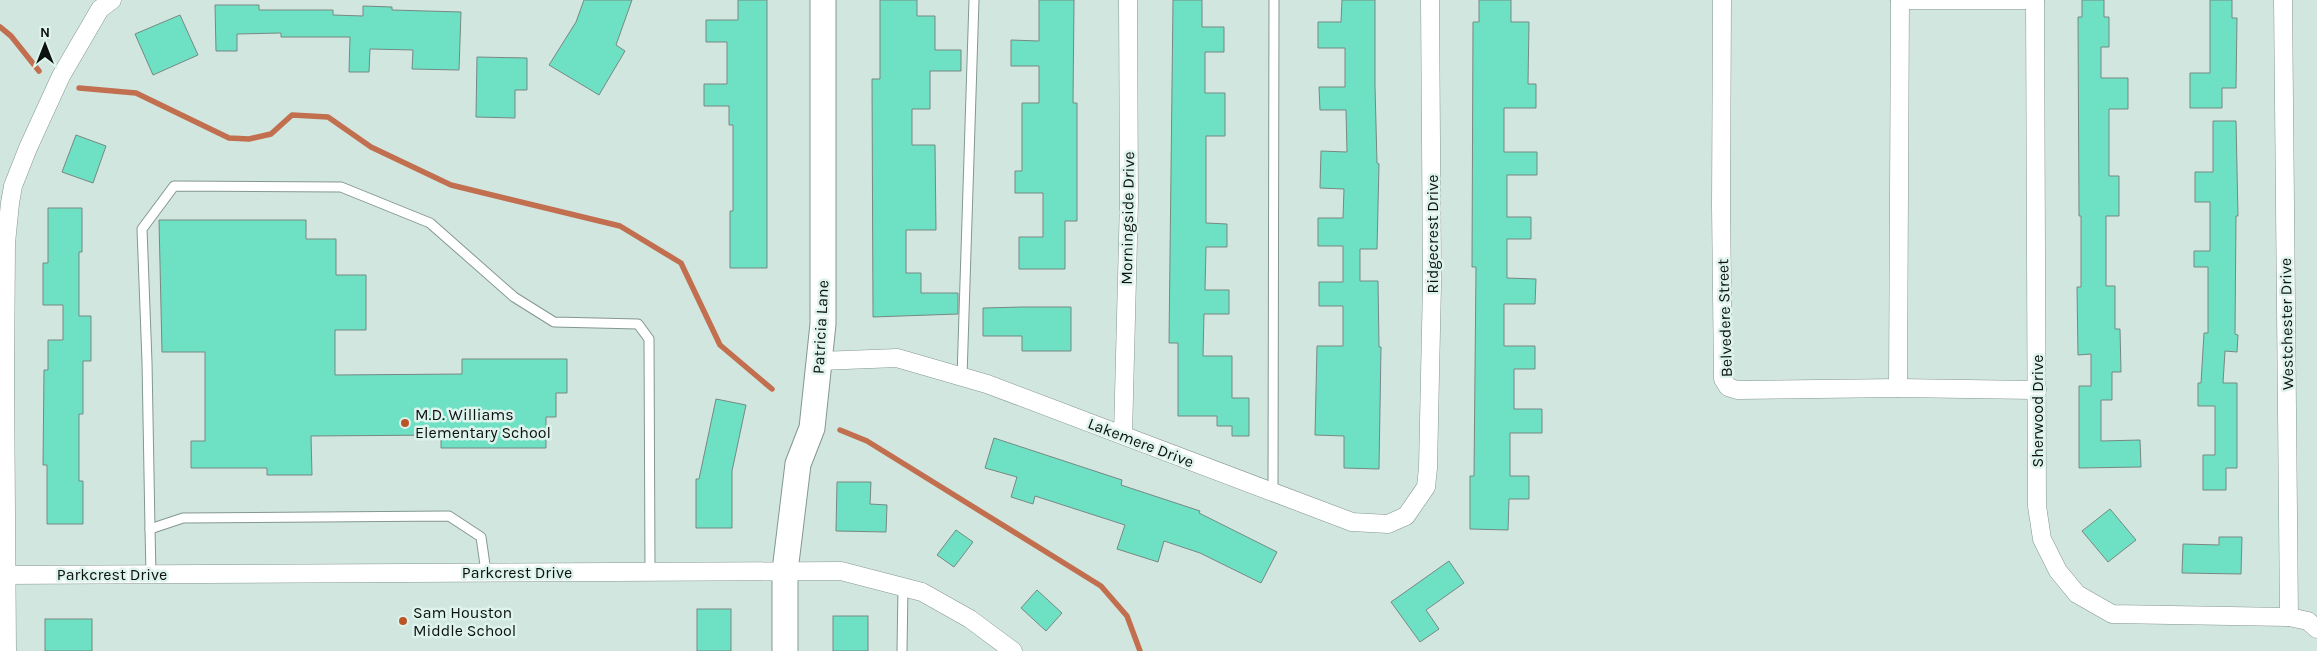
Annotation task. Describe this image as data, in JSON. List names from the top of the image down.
{
  "streets": {
    "street": [
      "Morningside Drive",
      "Ridgecrest Drive",
      "Belvedere Street",
      "Westchester Drive",
      "Patricia Lane",
      "Sherwood Drive",
      "Lakemere Drive",
      "Parkcrest Drive"
    ]
  },
  "crossings": [
    ["Morningside Drive", "Lakemere Drive"],
    ["Ridgecrest Drive", "Lakemere Drive"],
    ["Belvedere Street", "Sherwood Drive"],
    ["Westchester Drive", "Sherwood Drive"],
    ["Patricia Lane", "Lakemere Drive"],
    ["Patricia Lane", "Parkcrest Drive"]
  ],
  "places": ["M.D. Williams Elementary School", "Sam Houston Middle School"],
  "north": "top"
}
